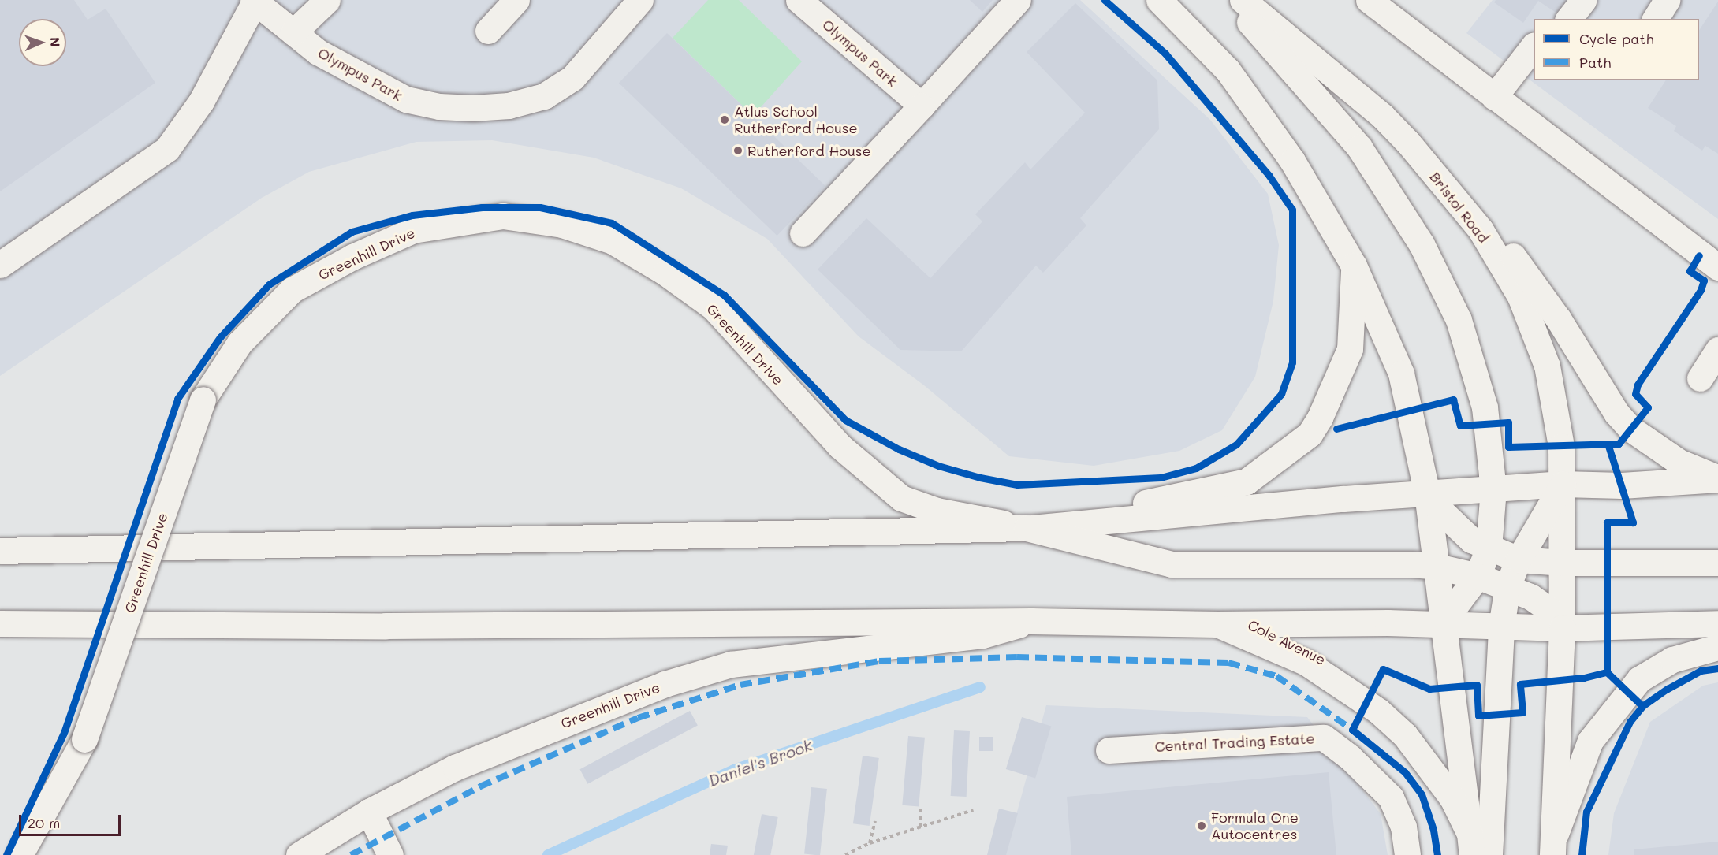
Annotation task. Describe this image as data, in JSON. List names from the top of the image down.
{
  "streets": {
    "main road": [
      "Olympus Park",
      "Bristol Road",
      "Greenhill Drive",
      "Cole Avenue",
      "Central Trading Estate"
    ]
  },
  "water": ["Daniel's Brook"],
  "places": ["Atlus School Rutherford House", "Rutherford House", "Formula One Autocentres"],
  "legend": ["Cycle path", "Path"],
  "scale_bar": "20 m",
  "north": "right"
}
